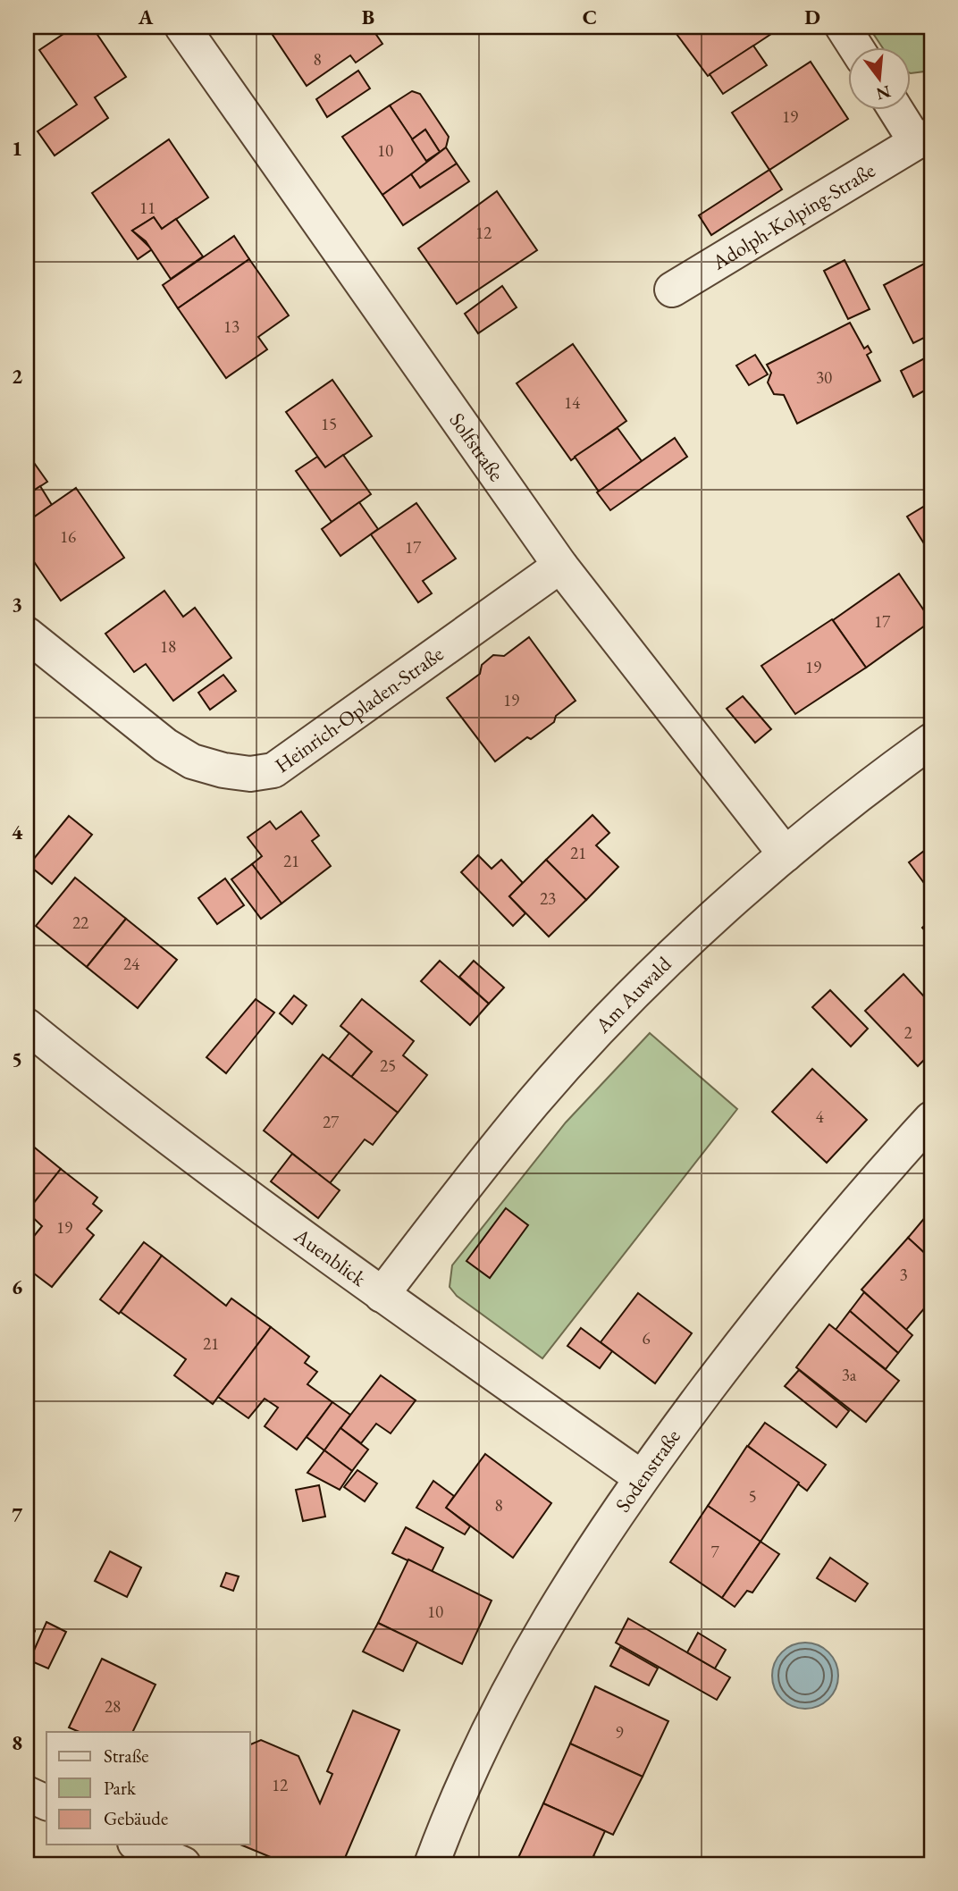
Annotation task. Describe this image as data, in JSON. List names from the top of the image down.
{
  "streets": {
    "street": [
      "Adolph-Kolping-Straße",
      "Solfstraße",
      "Heinrich-Opladen-Straße",
      "Am Auwald",
      "Auenblick",
      "Sodenstraße"
    ]
  },
  "crossings": [
    ["Solfstraße", "Heinrich-Opladen-Straße"],
    ["Solfstraße", "Am Auwald"],
    ["Am Auwald", "Auenblick"],
    ["Auenblick", "Sodenstraße"]
  ],
  "house_numbers": [
    "8",
    "19",
    "10",
    "11",
    "12",
    "13",
    "30",
    "14",
    "15",
    "16",
    "17",
    "17",
    "18",
    "19",
    "19",
    "21",
    "21",
    "23",
    "22",
    "24",
    "2",
    "25",
    "4",
    "27",
    "19",
    "3",
    "6",
    "21",
    "3a",
    "5",
    "8",
    "7",
    "10",
    "28",
    "9",
    "12"
  ],
  "legend": ["Straße", "Park", "Gebäude"],
  "north": "bottom",
  "grid": {
    "columns": [
      "A",
      "B",
      "C",
      "D"
    ],
    "rows": [
      "1",
      "2",
      "3",
      "4",
      "5",
      "6",
      "7",
      "8"
    ]
  }
}
